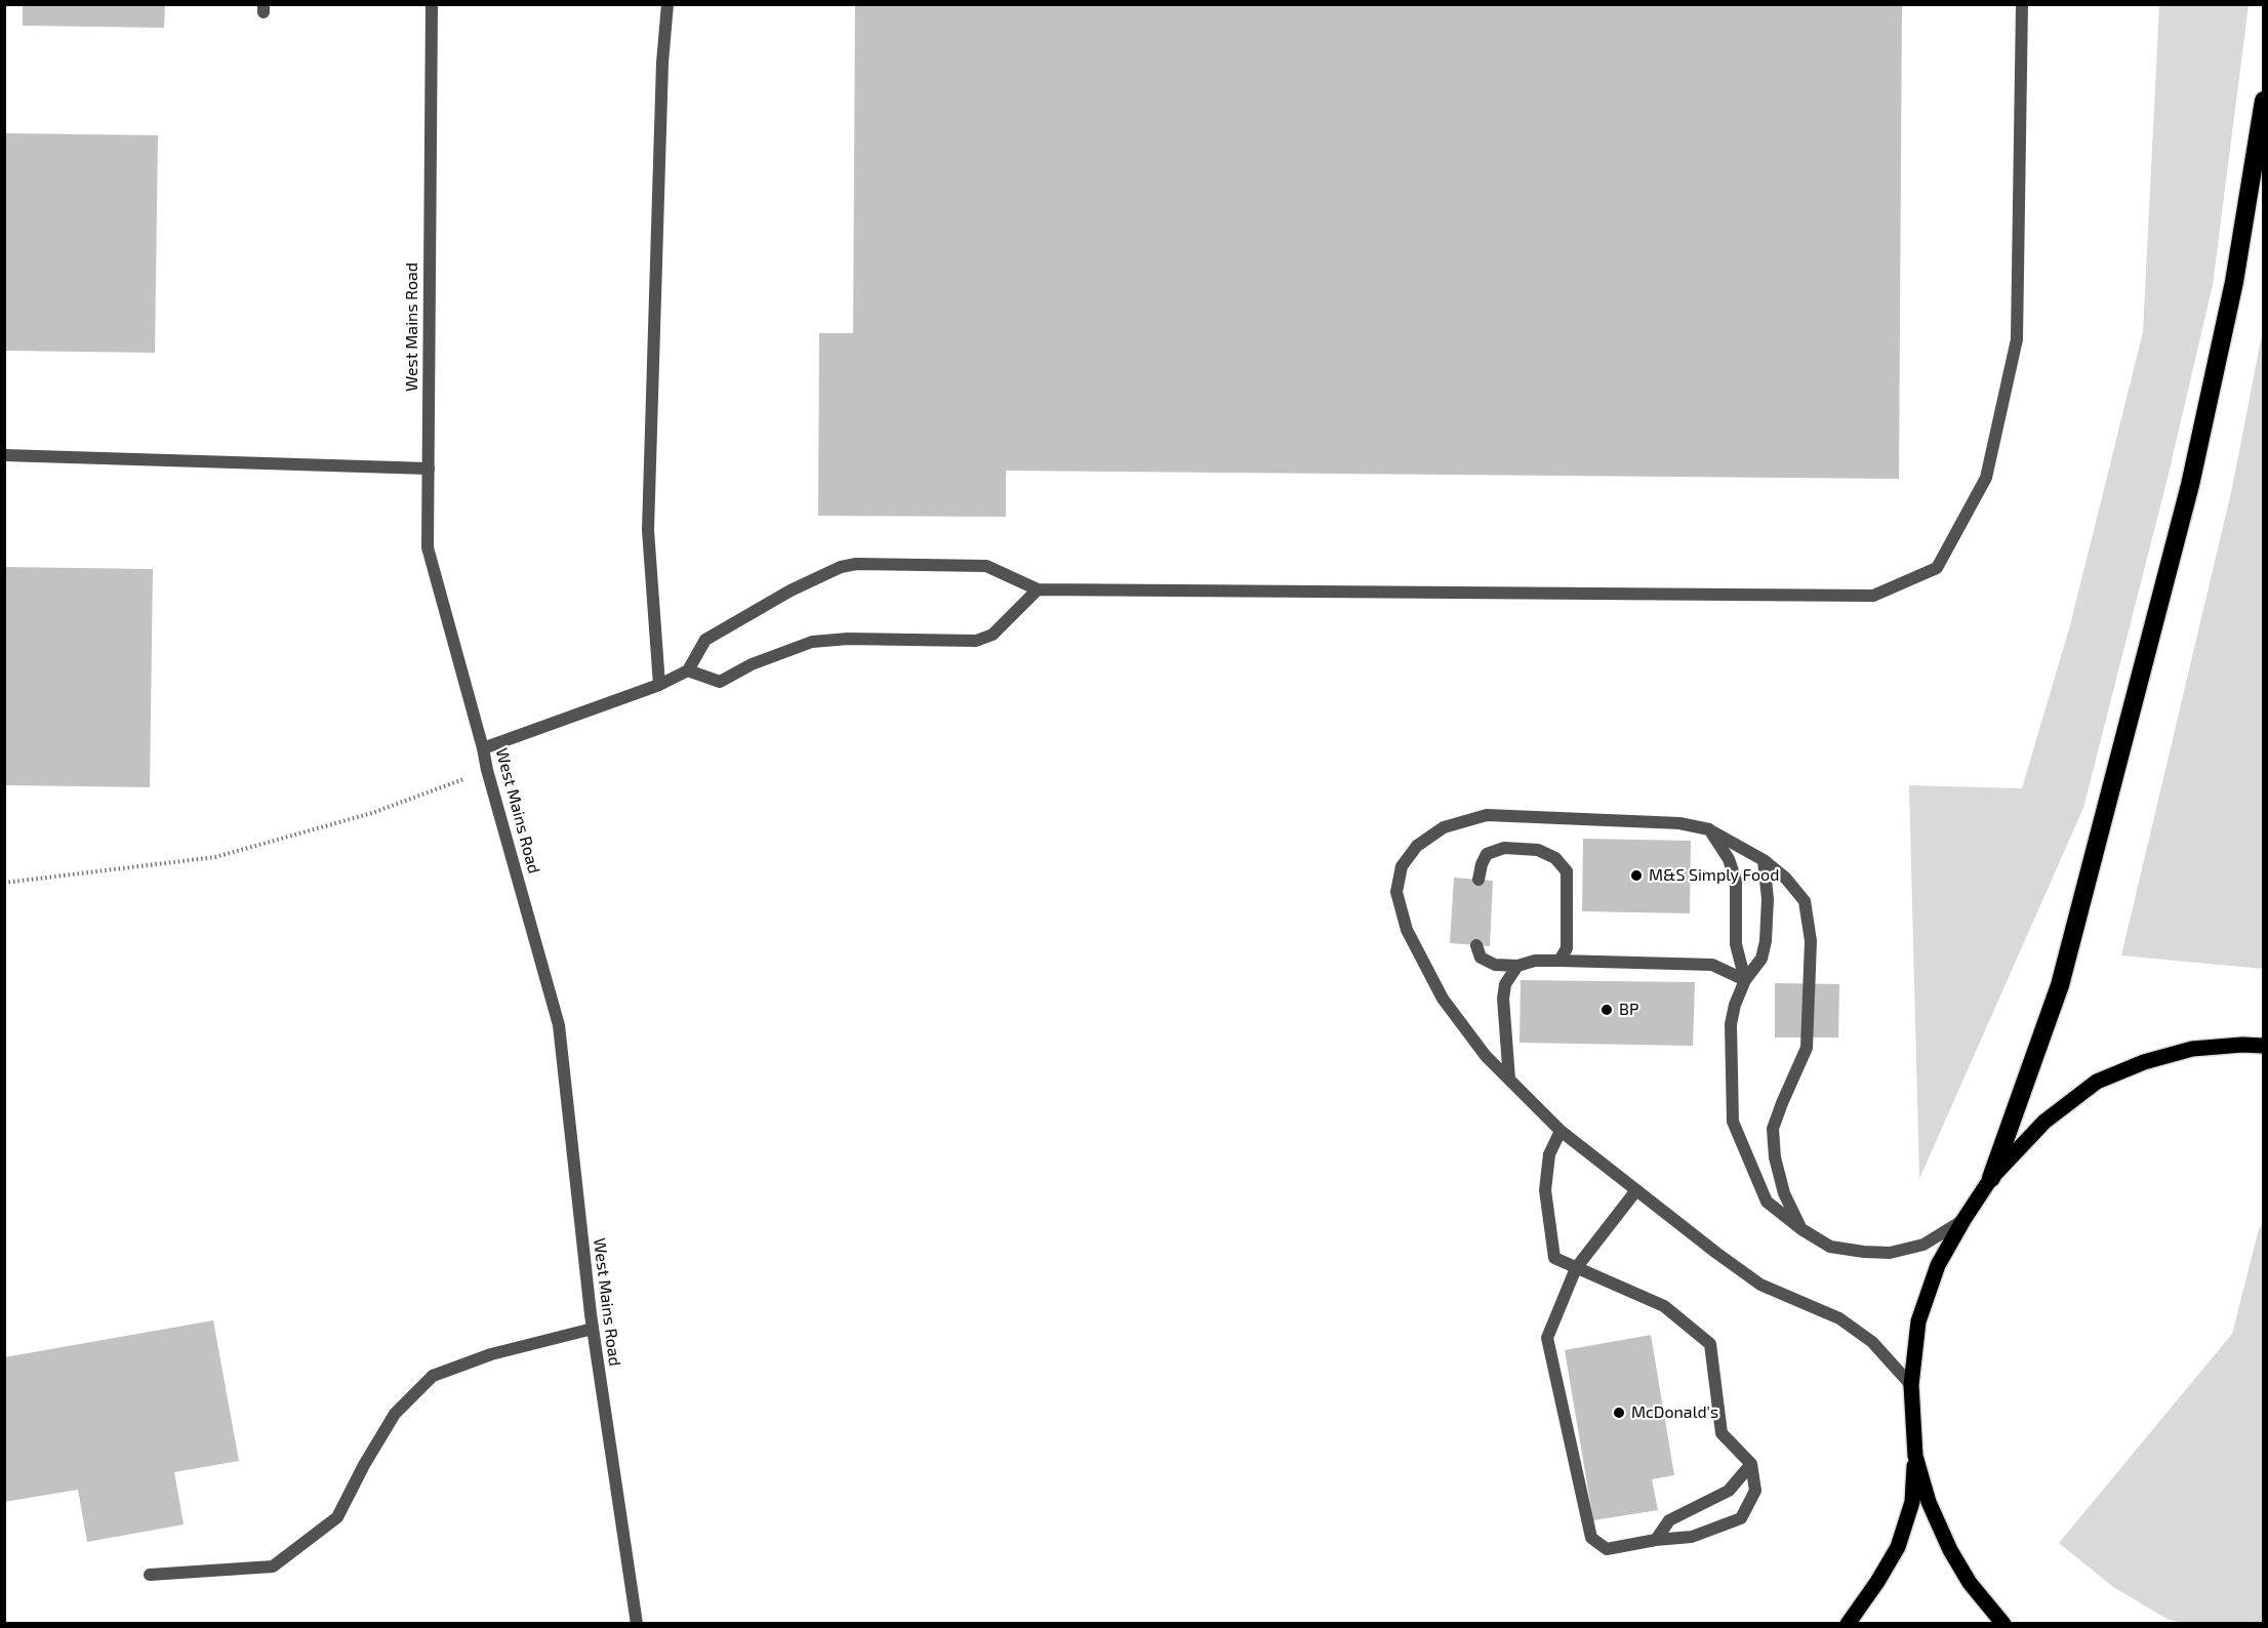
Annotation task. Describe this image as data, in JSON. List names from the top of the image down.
{
  "streets": {
    "street": ["West Mains Road"]
  },
  "places": ["M&S Simply Food", "BP", "McDonald's"]
}
